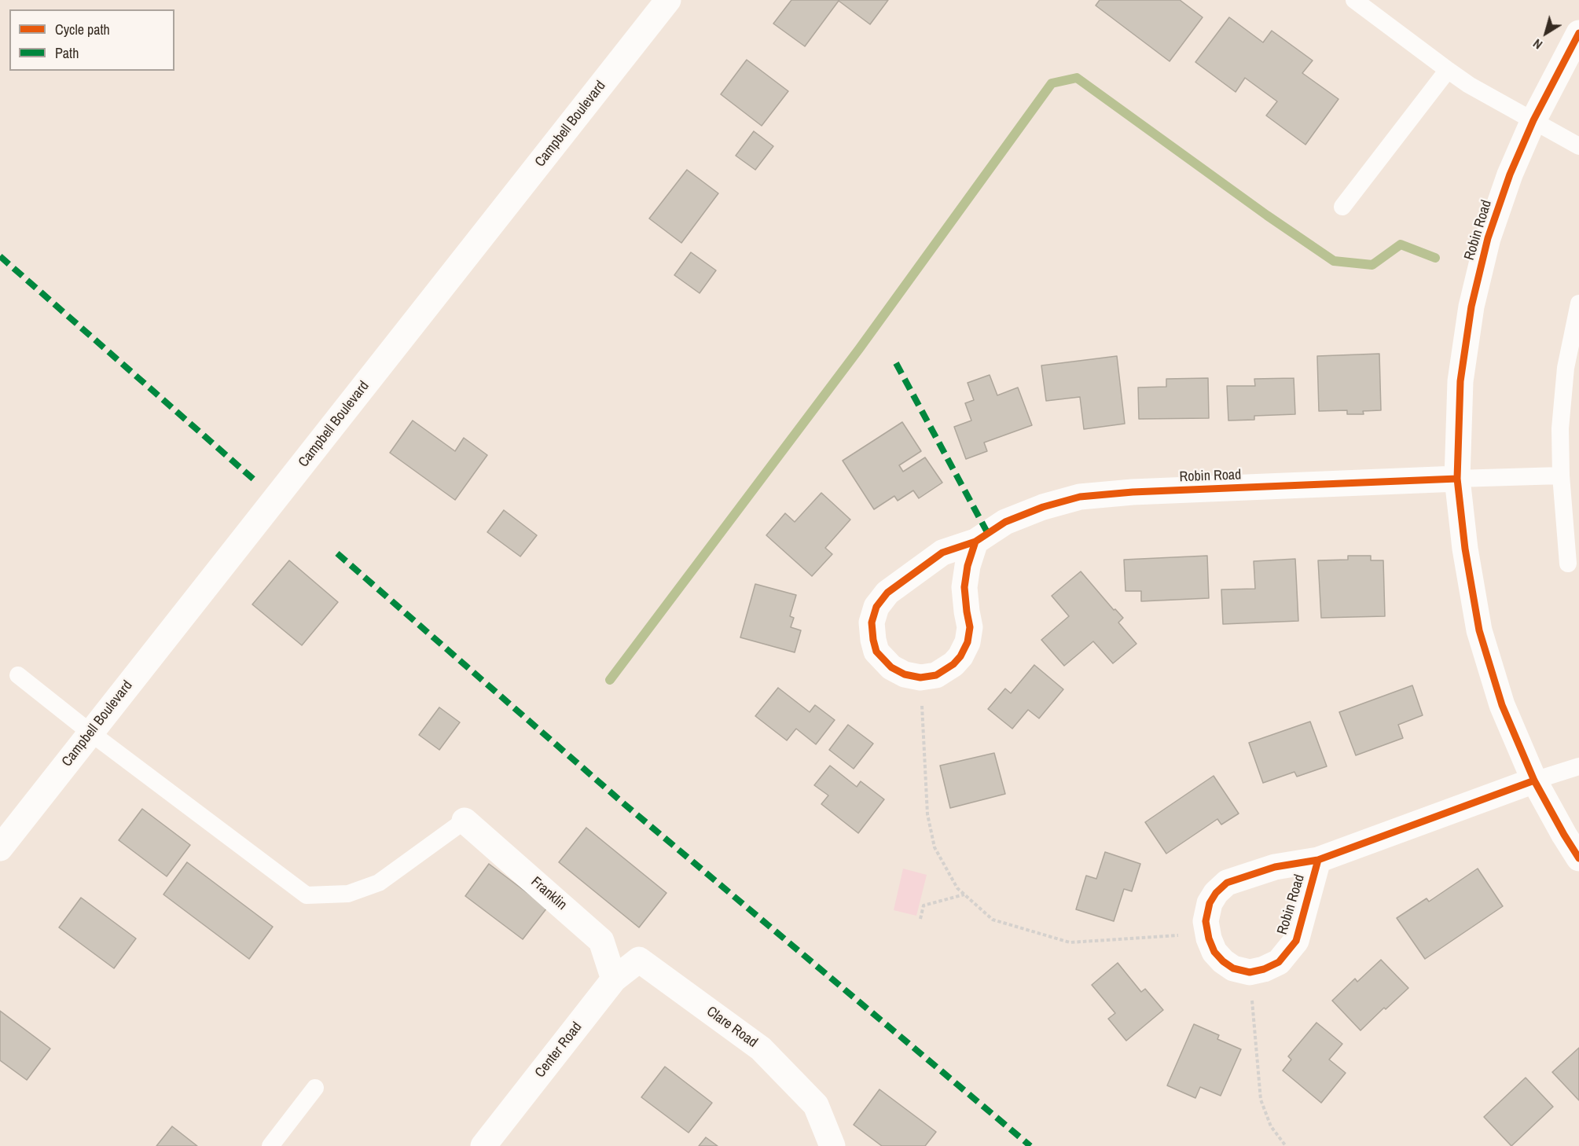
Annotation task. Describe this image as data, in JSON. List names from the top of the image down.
{
  "streets": {
    "street": [
      "Campbell Boulevard",
      "Robin Road",
      "Franklin",
      "Clare Road",
      "Center Road"
    ]
  },
  "crossings": [
    ["Franklin", "Center Road"],
    ["Clare Road", "Center Road"]
  ],
  "legend": ["Cycle path", "Path"],
  "north": "bottom left"
}
